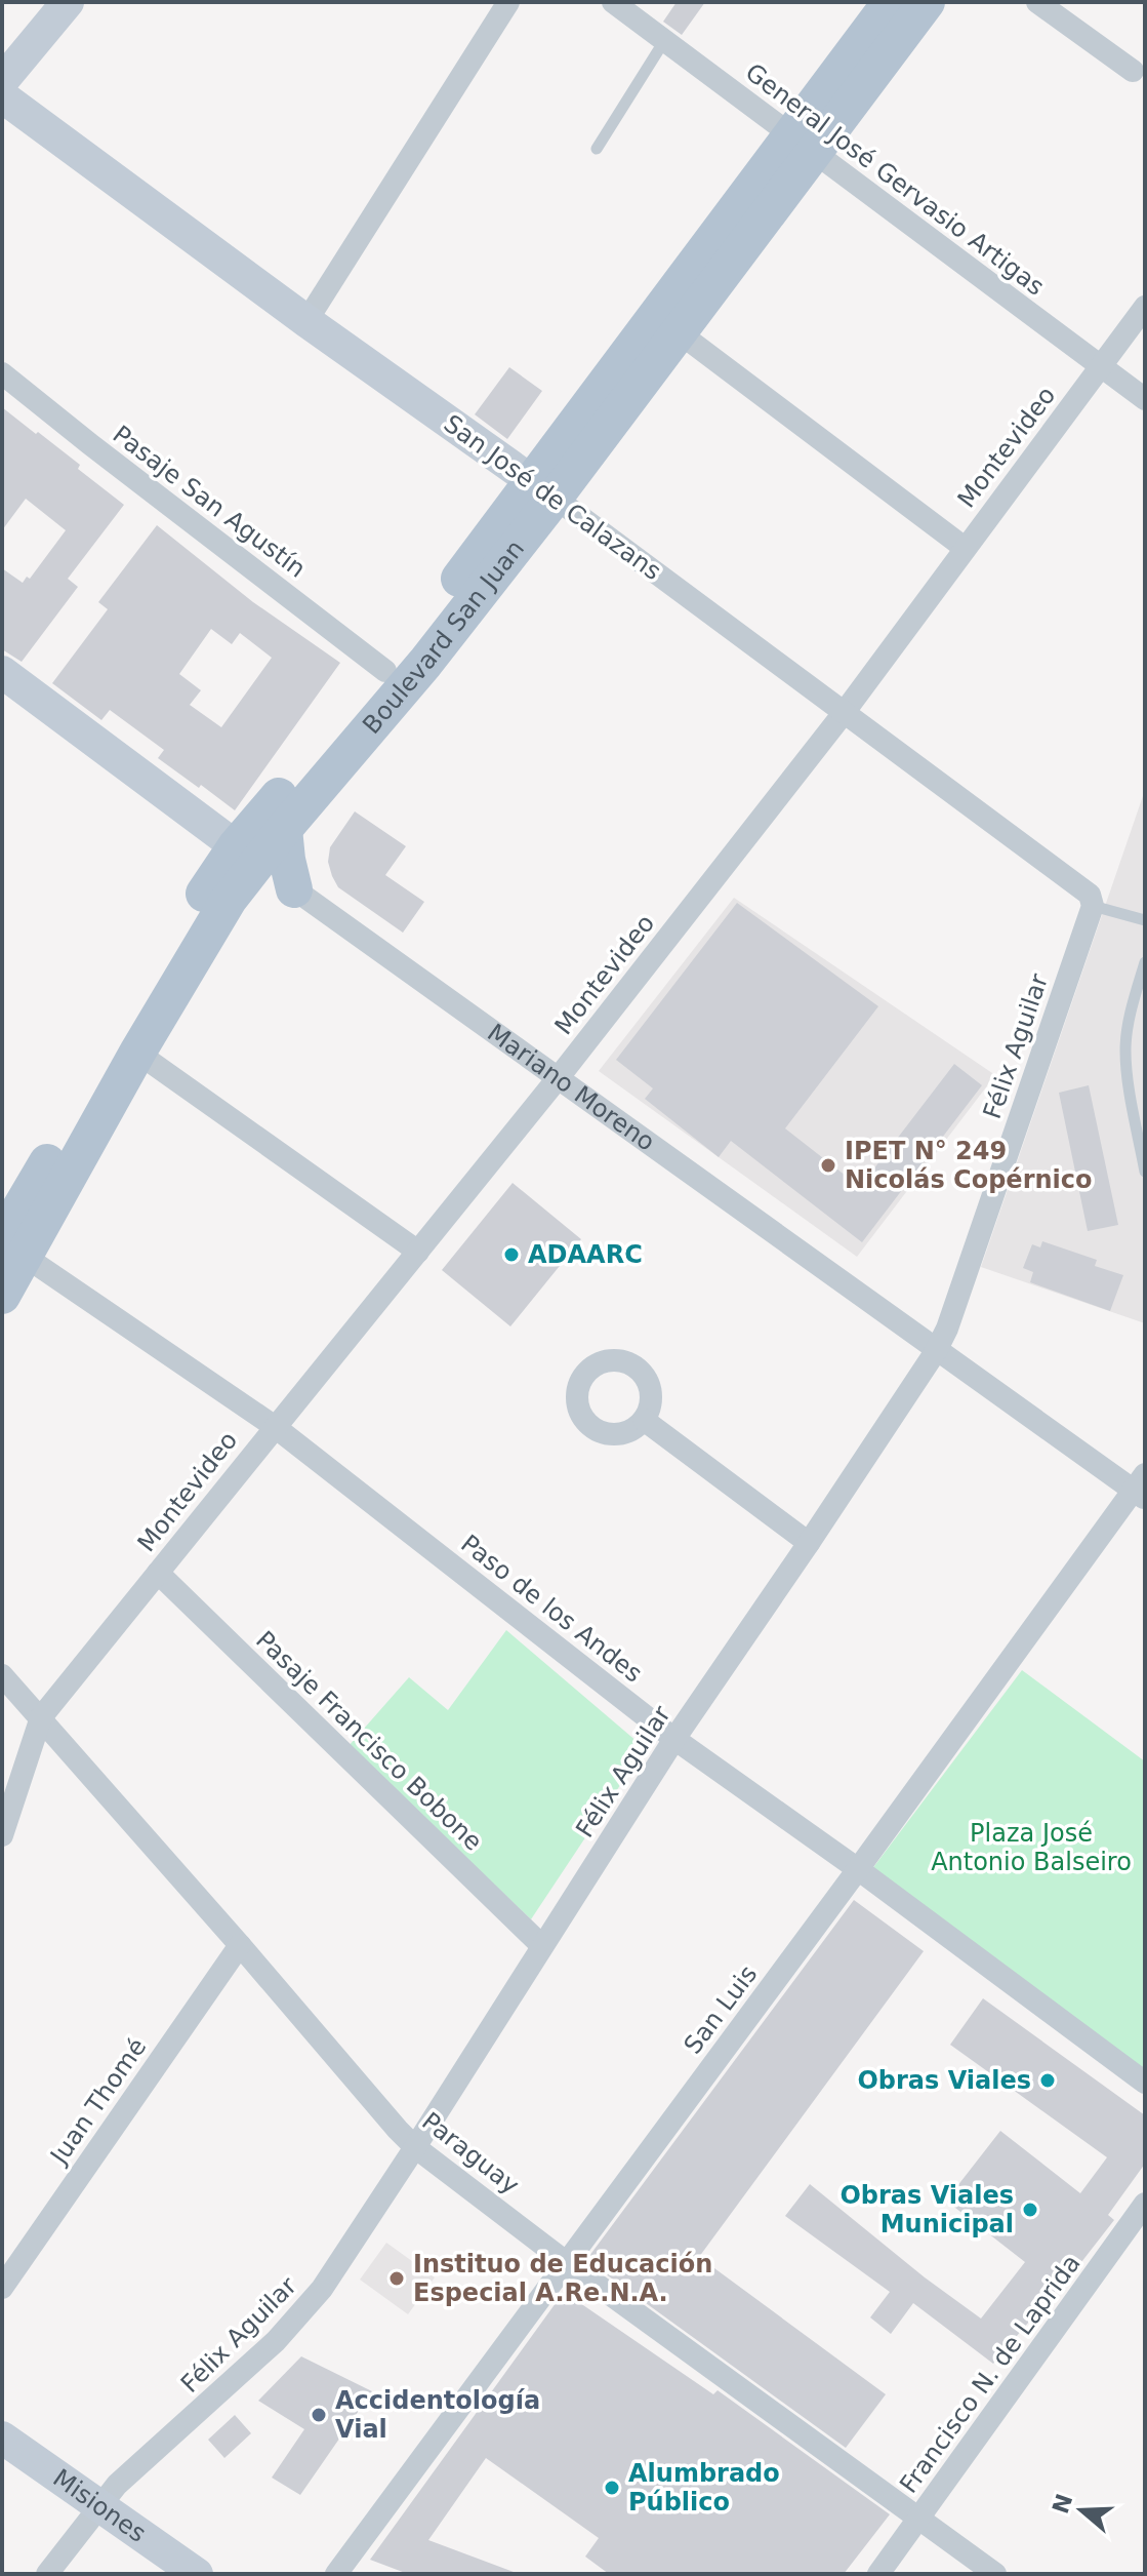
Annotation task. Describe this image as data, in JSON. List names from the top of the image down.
{
  "streets": {
    "main road": ["Boulevard San Juan"],
    "street": [
      "General José Gervasio Artigas",
      "Montevideo",
      "San José de Calazans",
      "Pasaje San Agustín",
      "Félix Aguilar",
      "Mariano Moreno",
      "Paso de los Andes",
      "Pasaje Francisco Bobone",
      "San Luis",
      "Juan Thomé",
      "Paraguay",
      "Francisco N. de Laprida",
      "Misiones"
    ]
  },
  "crossings": [
    ["General José Gervasio Artigas", "Montevideo"],
    ["General José Gervasio Artigas", "Boulevard San Juan"],
    ["Montevideo", "San José de Calazans"],
    ["Montevideo", "Mariano Moreno"],
    ["Montevideo", "Paso de los Andes"],
    ["Montevideo", "Pasaje Francisco Bobone"],
    ["Montevideo", "Paraguay"],
    ["San José de Calazans", "Boulevard San Juan"],
    ["San José de Calazans", "Félix Aguilar"],
    ["Pasaje San Agustín", "Boulevard San Juan"],
    ["Boulevard San Juan", "Mariano Moreno"],
    ["Boulevard San Juan", "Paso de los Andes"],
    ["Félix Aguilar", "Mariano Moreno"],
    ["Félix Aguilar", "Paso de los Andes"],
    ["Félix Aguilar", "Pasaje Francisco Bobone"],
    ["Félix Aguilar", "Paraguay"],
    ["Félix Aguilar", "Misiones"],
    ["Mariano Moreno", "San Luis"],
    ["Paso de los Andes", "San Luis"],
    ["San Luis", "Paraguay"],
    ["Juan Thomé", "Paraguay"],
    ["Paraguay", "Francisco N. de Laprida"]
  ],
  "parks": ["Plaza José Antonio Balseiro"],
  "places": [
    "IPET N° 249 Nicolás Copérnico",
    "ADAARC",
    "Obras Viales",
    "Obras Viales Municipal",
    "Instituo de Educación Especial A.Re.N.A.",
    "Accidentología Vial",
    "Alumbrado Público"
  ],
  "north": "left"
}
